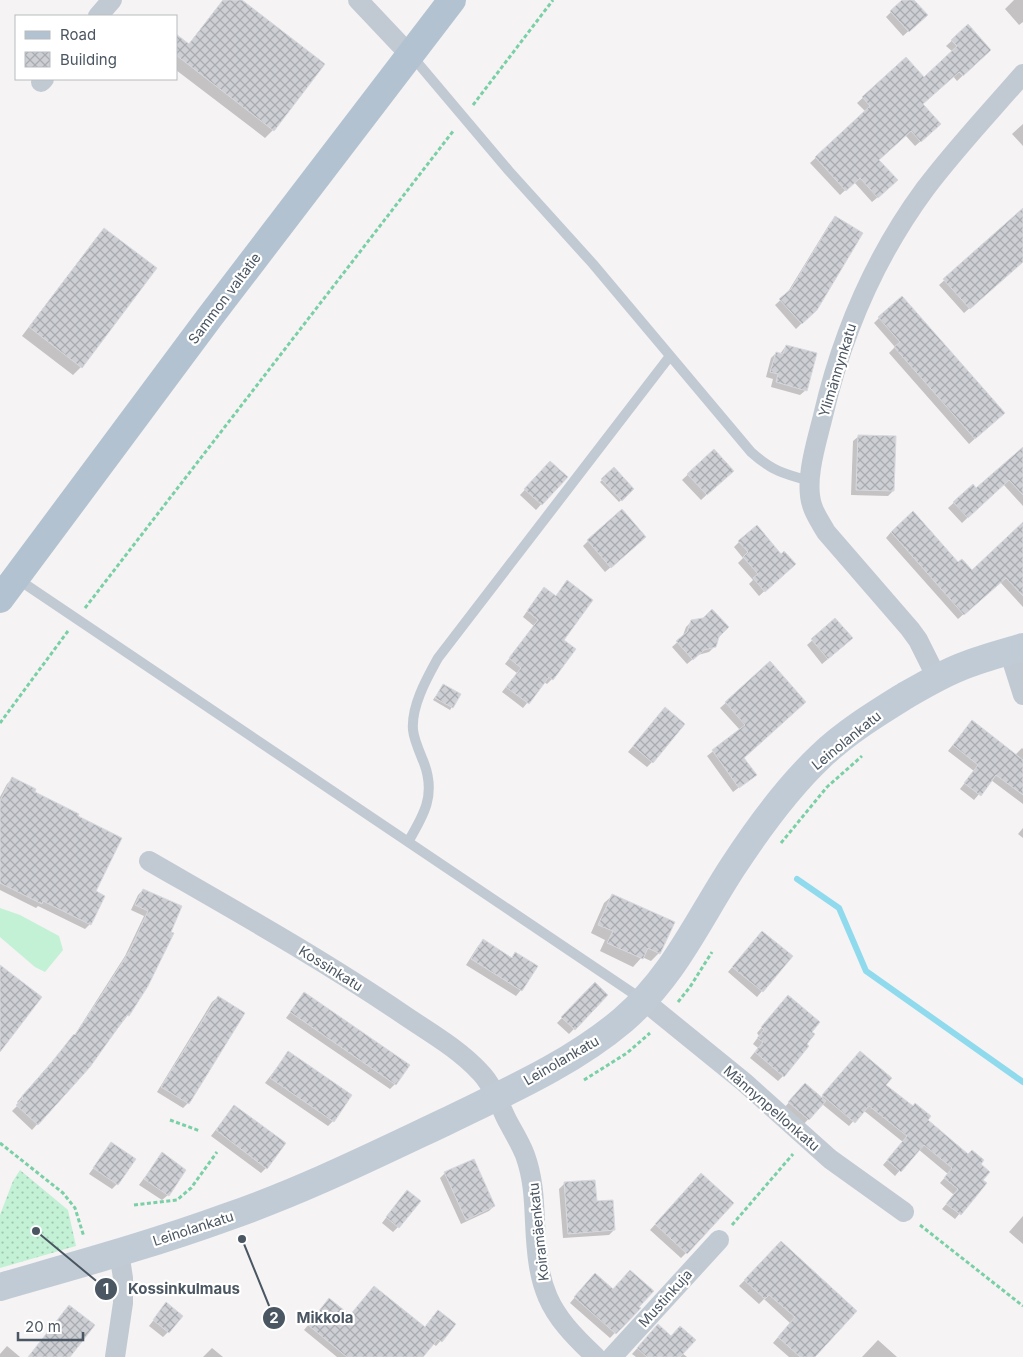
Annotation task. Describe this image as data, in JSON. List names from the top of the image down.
{
  "streets": {
    "main road": ["Sammon valtatie"],
    "street": [
      "Ylimännynkatu",
      "Leinolankatu",
      "Kossinkatu",
      "Männynpellonkatu",
      "Koiramäenkatu",
      "Mustinkuja"
    ]
  },
  "crossings": [
    ["Ylimännynkatu", "Leinolankatu"],
    ["Leinolankatu", "Kossinkatu"],
    ["Leinolankatu", "Männynpellonkatu"],
    ["Leinolankatu", "Koiramäenkatu"],
    ["Kossinkatu", "Koiramäenkatu"]
  ],
  "places": ["Kossinkulmaus", "Mikkola"],
  "legend": ["Road", "Building"],
  "scale_bar": "20 m"
}
